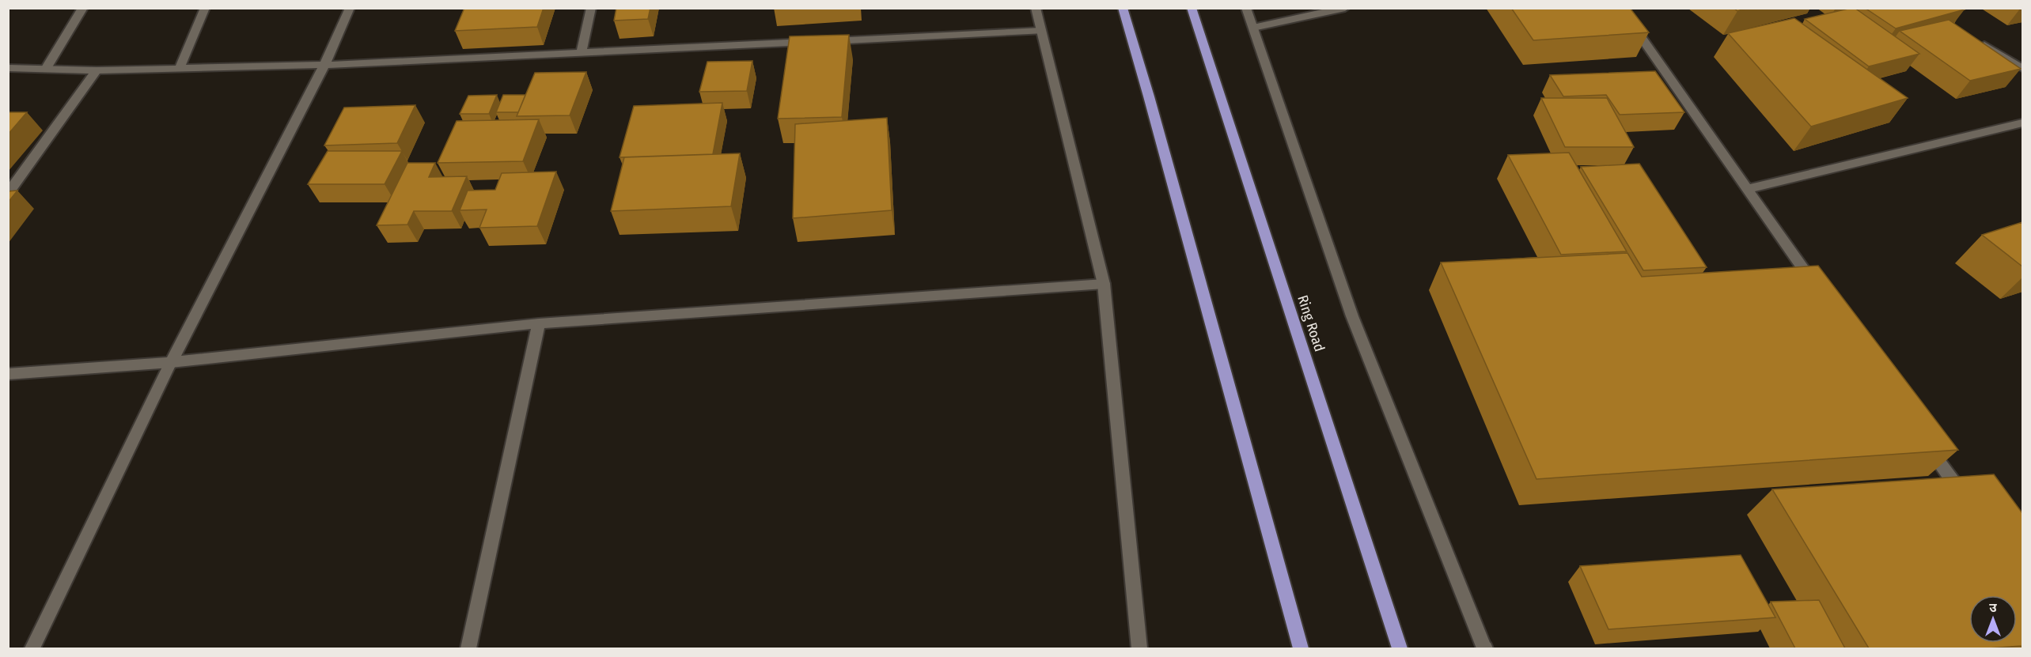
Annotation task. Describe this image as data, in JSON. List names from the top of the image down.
{
  "streets": {
    "highway": ["Ring Road"]
  },
  "north": "top"
}
